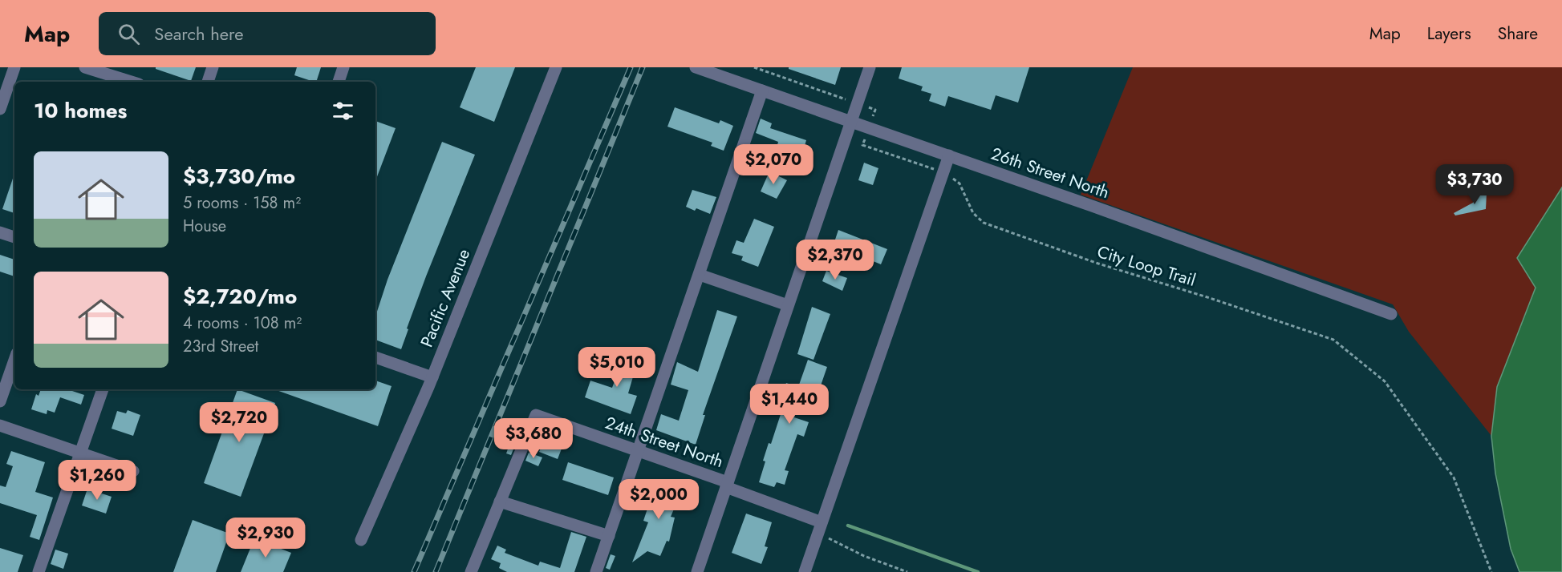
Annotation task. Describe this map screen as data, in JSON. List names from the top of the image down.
{
  "streets": {
    "street": ["26th Street North", "Pacific Avenue", "24th Street North"],
    "path": ["City Loop Trail"]
  },
  "crossings": [
    ["26th Street North", "City Loop Trail"]
  ],
  "page": {
    "header": "Map",
    "search": "Search here",
    "nav": ["Map", "Layers", "Share"],
    "heading": "10 homes",
    "list": [
      {
        "name": "$3,730/mo",
        "note": "5 rooms · 158 m² · House"
      },
      {
        "name": "$2,720/mo",
        "note": "4 rooms · 108 m² · 23rd Street"
      }
    ],
    "price": [
      "$2,070",
      "$3,730",
      "$2,370",
      "$5,010",
      "$1,440",
      "$2,720",
      "$3,680",
      "$1,260",
      "$2,000",
      "$2,930"
    ]
  }
}
